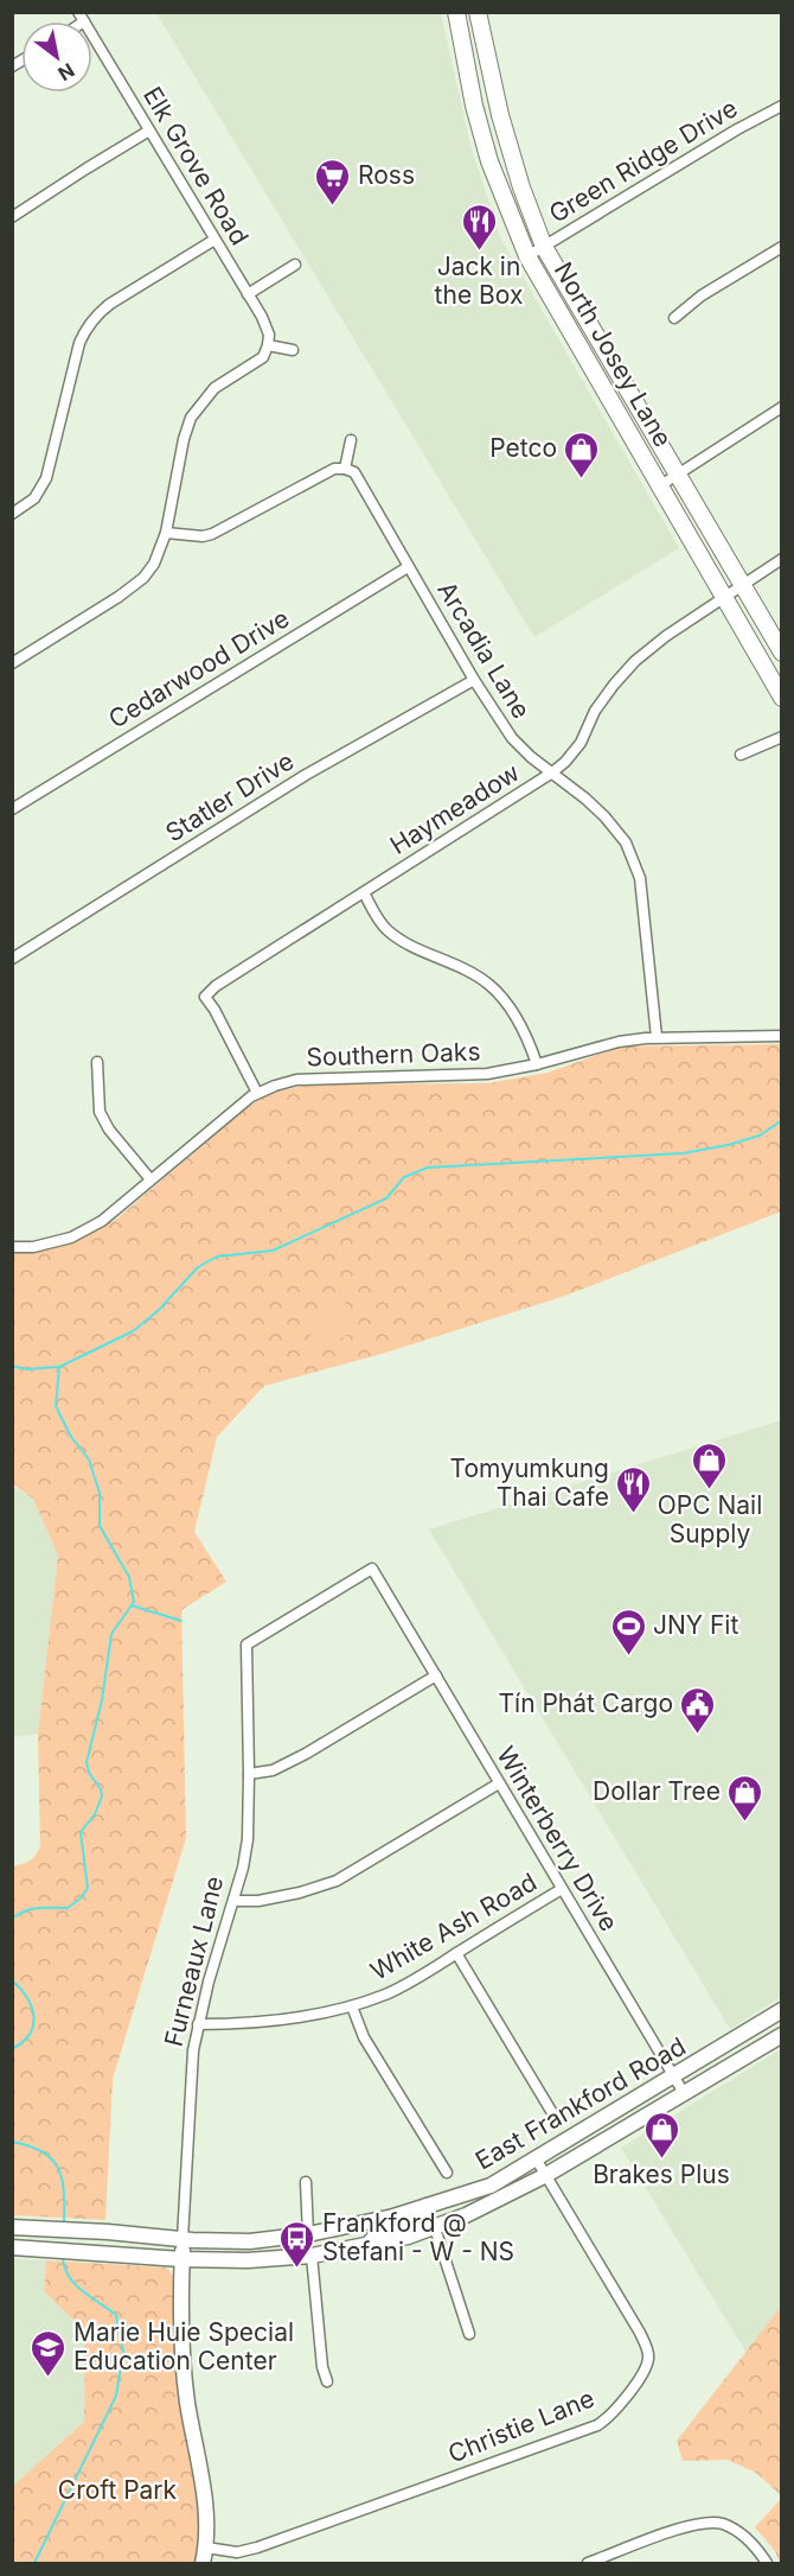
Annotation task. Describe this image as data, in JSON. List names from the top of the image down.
{
  "streets": {
    "main road": ["North Josey Lane", "Furneaux Lane", "East Frankford Road"],
    "street": [
      "Green Ridge Drive",
      "Elk Grove Road",
      "Arcadia Lane",
      "Cedarwood Drive",
      "Statler Drive",
      "Haymeadow",
      "Southern Oaks",
      "Winterberry Drive",
      "White Ash Road",
      "Christie Lane"
    ]
  },
  "crossings": [
    ["Green Ridge Drive", "North Josey Lane"],
    ["North Josey Lane", "Haymeadow"],
    ["Arcadia Lane", "Cedarwood Drive"],
    ["Arcadia Lane", "Statler Drive"],
    ["Arcadia Lane", "Haymeadow"],
    ["Arcadia Lane", "Southern Oaks"],
    ["Haymeadow", "Southern Oaks"],
    ["Winterberry Drive", "White Ash Road"],
    ["Winterberry Drive", "Furneaux Lane"],
    ["Winterberry Drive", "East Frankford Road"],
    ["White Ash Road", "Furneaux Lane"],
    ["Furneaux Lane", "East Frankford Road"],
    ["Furneaux Lane", "Christie Lane"],
    ["East Frankford Road", "Christie Lane"]
  ],
  "parks": ["Croft Park"],
  "places": {
    "supermarket": ["Ross"],
    "restaurant": ["Jack in the Box", "Tomyumkung Thai Cafe"],
    "shop": [
      "Petco",
      "OPC Nail Supply",
      "Dollar Tree",
      "Brakes Plus"
    ],
    "sports": ["JNY Fit"],
    "public building": ["Tín Phát Cargo"],
    "bus stop": ["Frankford @ Stefani - W - NS"],
    "school or university": ["Marie Huie Special Education Center"]
  },
  "north": "bottom right"
}
